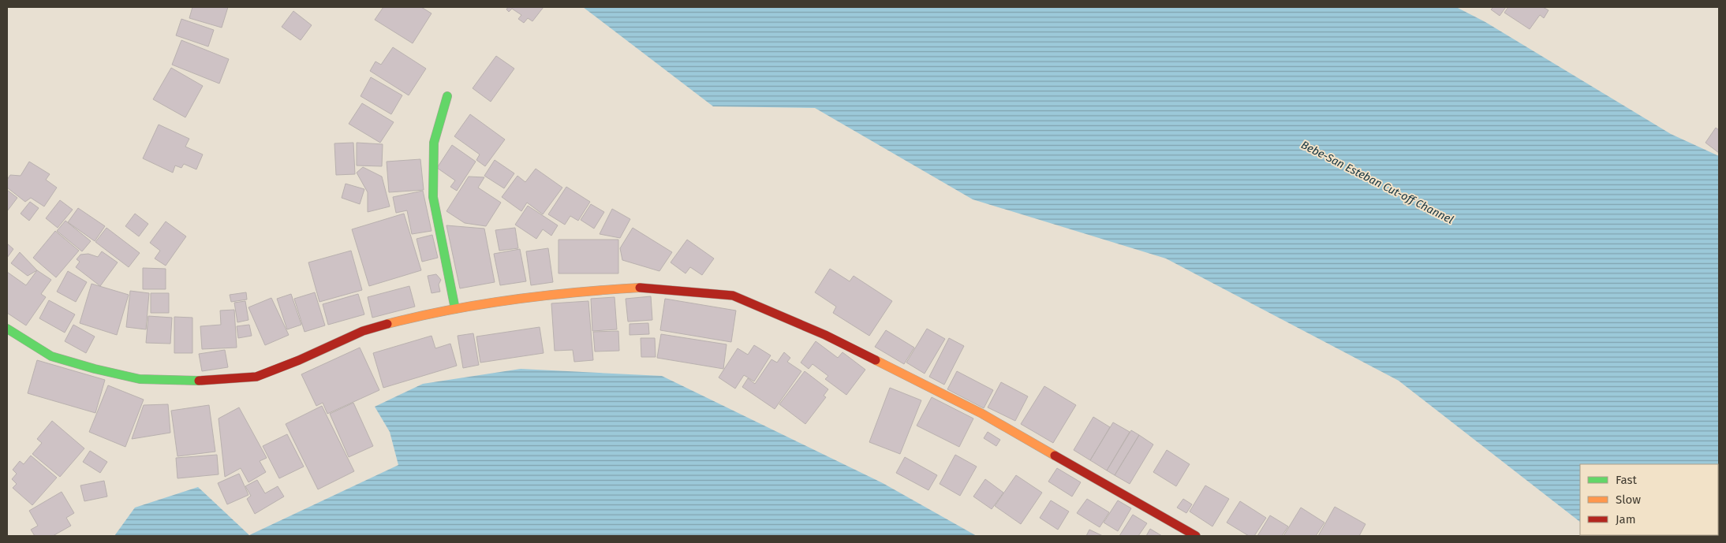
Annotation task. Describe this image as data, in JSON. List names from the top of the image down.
{
  "water": ["Bebe-San Esteban Cut-off Channel"],
  "legend": ["Fast", "Slow", "Jam"]
}
